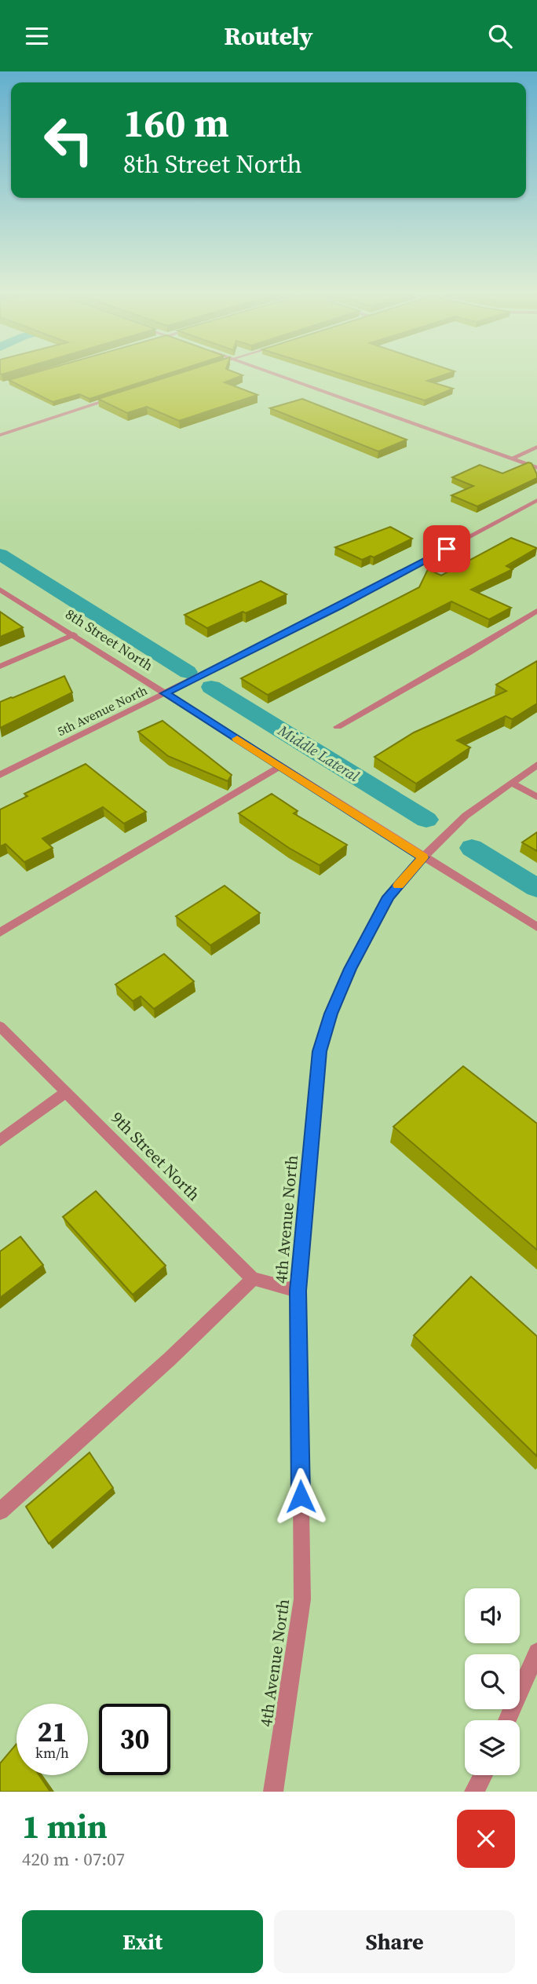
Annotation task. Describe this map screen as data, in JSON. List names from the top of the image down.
{
  "streets": {
    "street": [
      "8th Street North",
      "5th Avenue North",
      "9th Street North",
      "4th Avenue North"
    ]
  },
  "crossings": [
    ["8th Street North", "5th Avenue North"],
    ["8th Street North", "4th Avenue North"]
  ],
  "water": ["Middle Lateral"],
  "page": {
    "header": "Routely",
    "turn": ["160 m", "8th Street North"],
    "speed": "21 km/h",
    "limit": "30",
    "heading": ["1 min", "420 m · 07:07"],
    "buttons": ["Exit", "Share"]
  }
}
